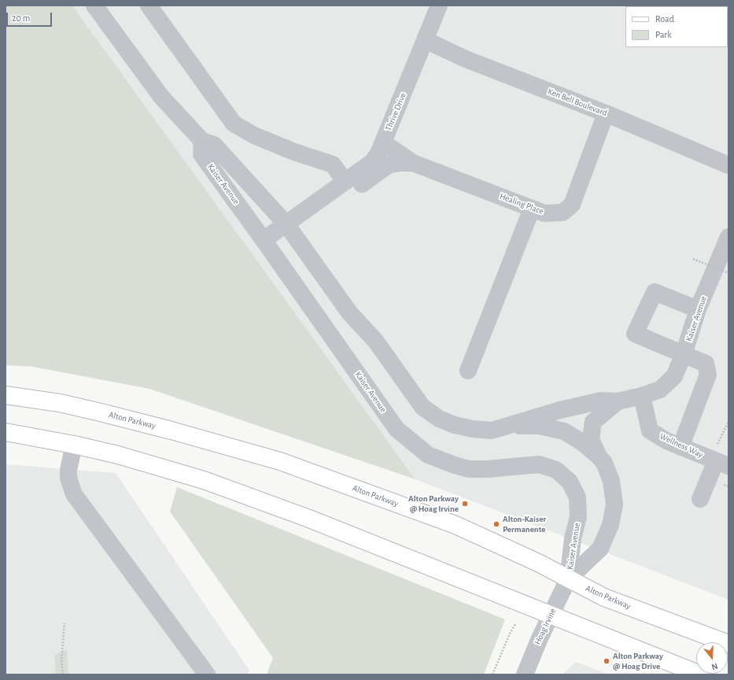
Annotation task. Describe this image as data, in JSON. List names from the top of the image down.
{
  "streets": {
    "main road": ["Alton Parkway"],
    "street": [
      "Ken Bell Boulevard",
      "Thrive Drive",
      "Kaiser Avenue",
      "Healing Place",
      "Wellness Way",
      "Hoag Irvine"
    ]
  },
  "crossings": [
    ["Ken Bell Boulevard", "Thrive Drive"],
    ["Ken Bell Boulevard", "Healing Place"],
    ["Thrive Drive", "Kaiser Avenue"],
    ["Thrive Drive", "Healing Place"],
    ["Kaiser Avenue", "Alton Parkway"],
    ["Kaiser Avenue", "Wellness Way"],
    ["Kaiser Avenue", "Hoag Irvine"],
    ["Alton Parkway", "Hoag Irvine"]
  ],
  "places": ["Alton Parkway @ Hoag Irvine", "Alton-Kaiser Permanente", "Alton Parkway @ Hoag Drive"],
  "legend": ["Road", "Park"],
  "scale_bar": "20 m",
  "north": "bottom"
}
